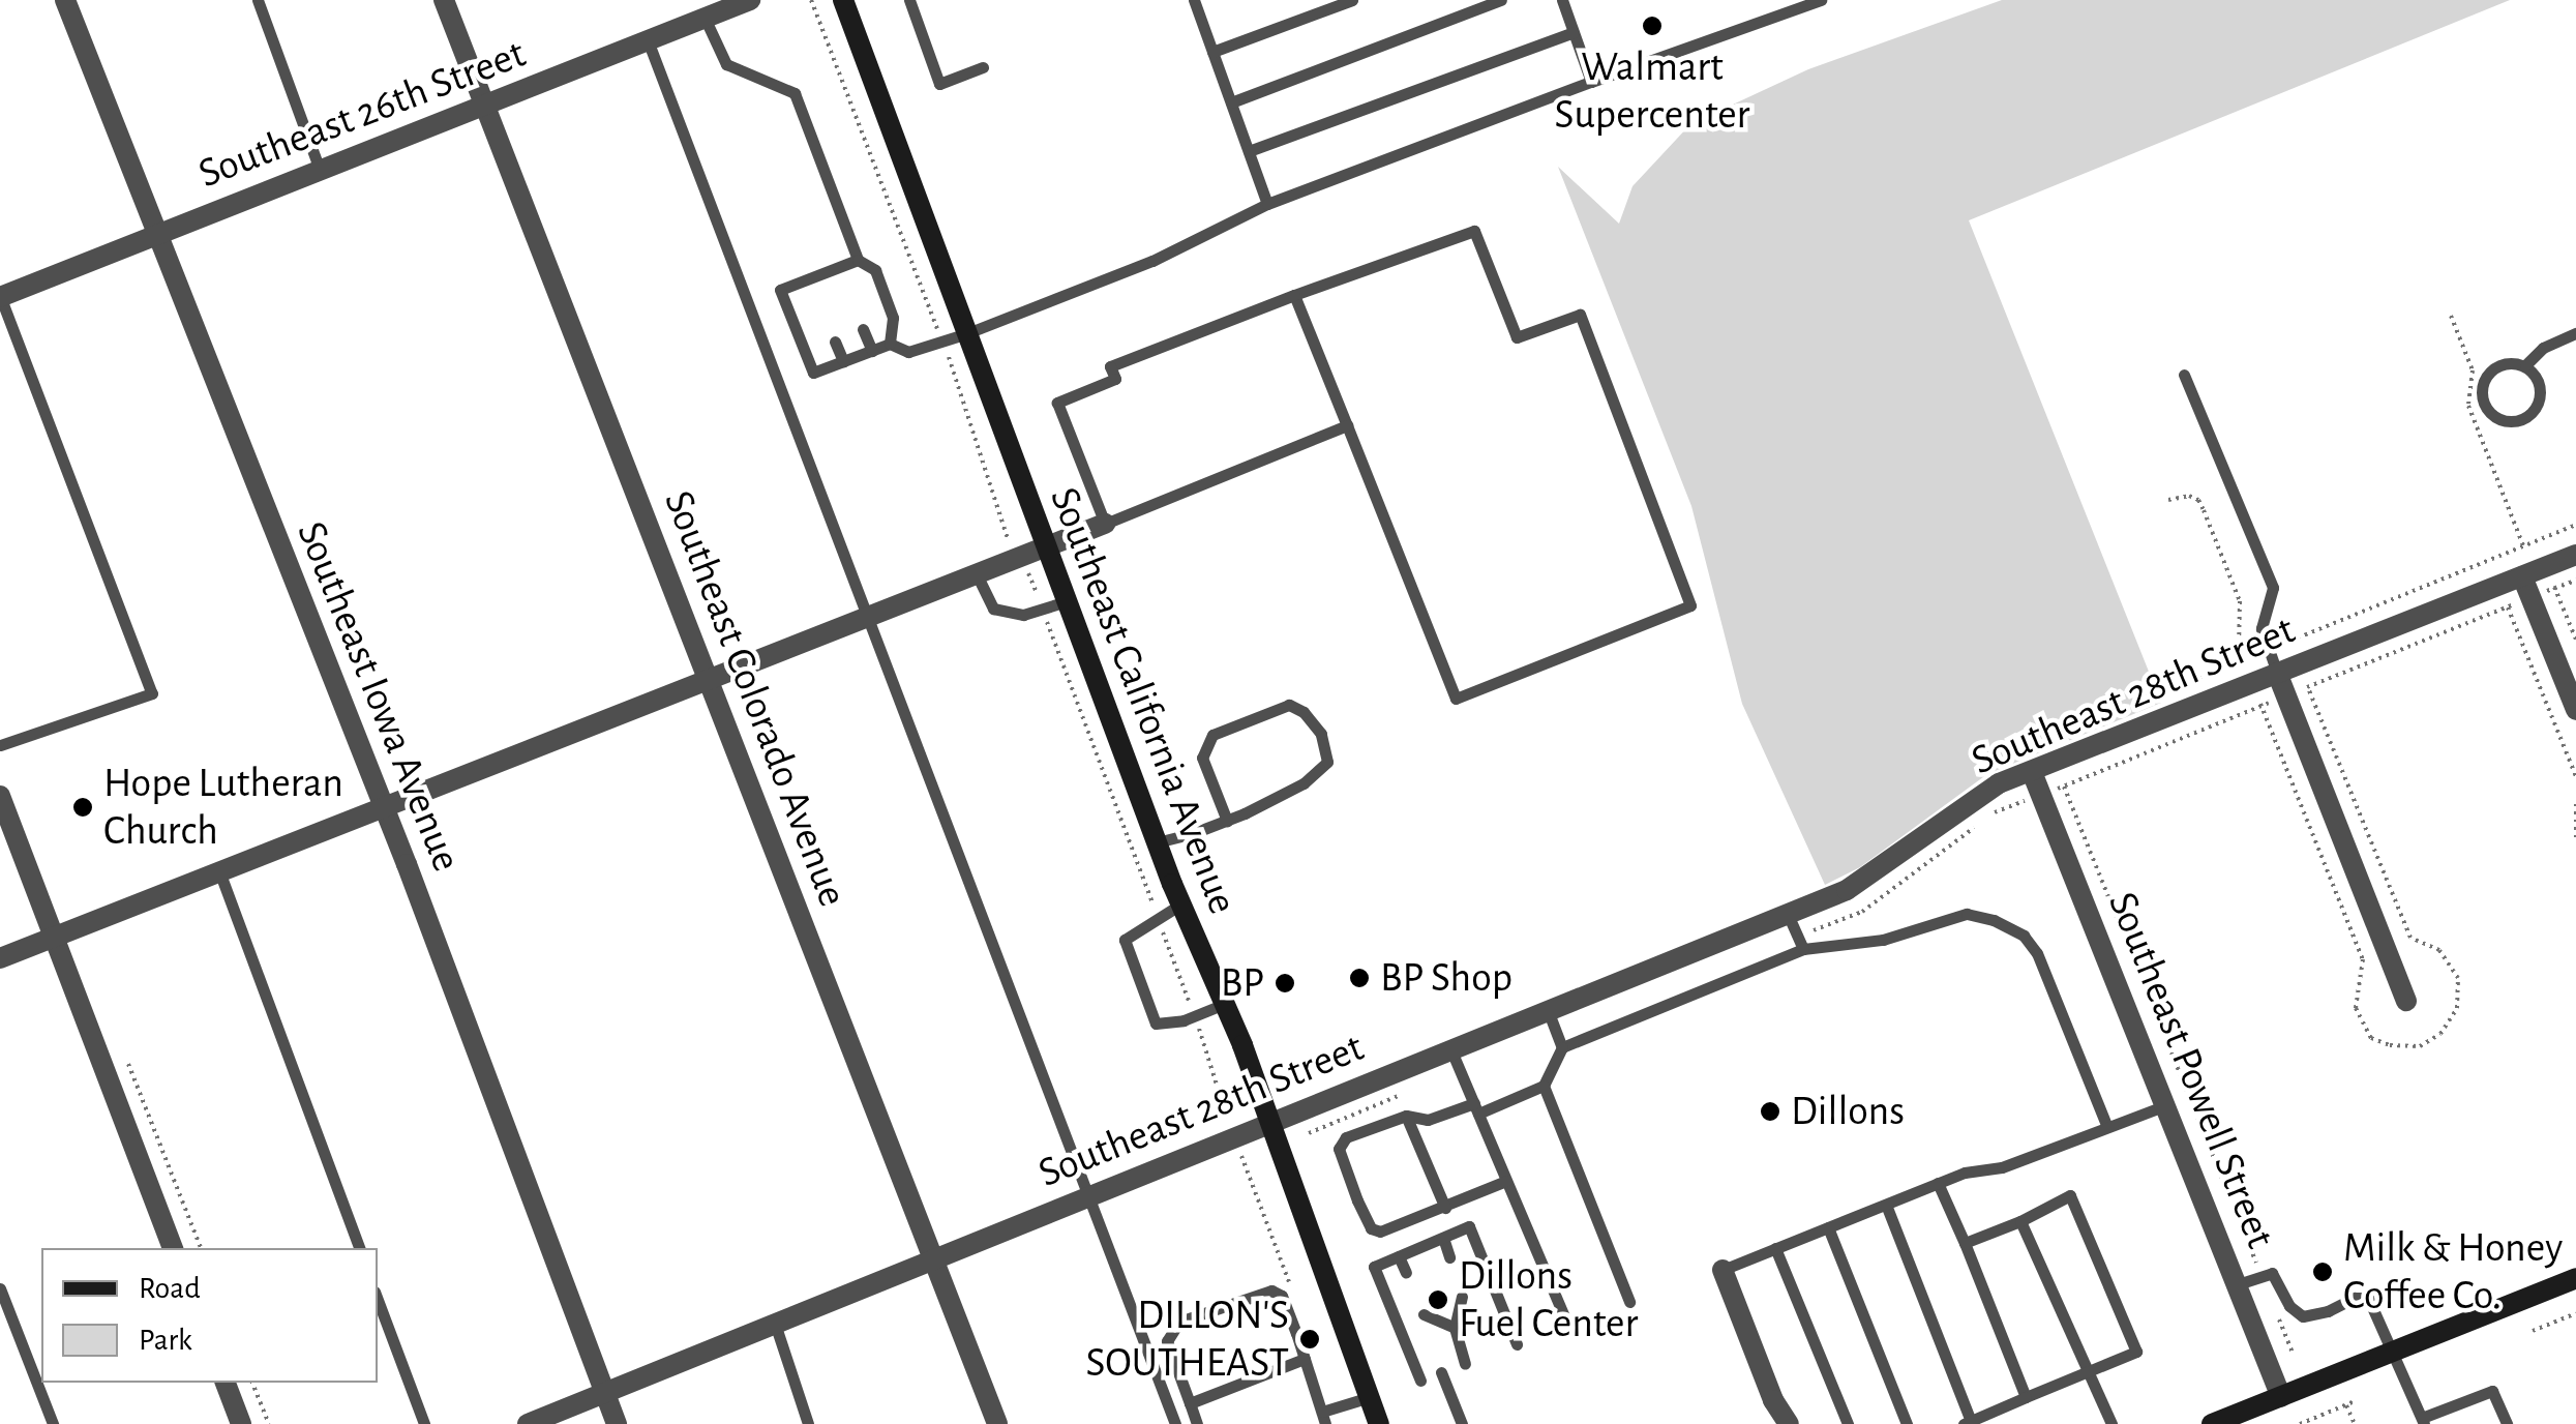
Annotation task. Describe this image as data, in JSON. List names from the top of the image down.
{
  "streets": {
    "main road": ["Southeast California Avenue"],
    "street": [
      "Southeast 26th Street",
      "Southeast 28th Street",
      "Southeast Iowa Avenue",
      "Southeast Colorado Avenue",
      "Southeast Powell Street"
    ]
  },
  "crossings": [
    ["Southeast 26th Street", "Southeast Iowa Avenue"],
    ["Southeast 26th Street", "Southeast Colorado Avenue"],
    ["Southeast 28th Street", "Southeast Iowa Avenue"],
    ["Southeast 28th Street", "Southeast Colorado Avenue"],
    ["Southeast 28th Street", "Southeast California Avenue"],
    ["Southeast 28th Street", "Southeast Powell Street"]
  ],
  "places": [
    "Walmart Supercenter",
    "Hope Lutheran Church",
    "BP Shop",
    "BP",
    "Dillons",
    "Milk & Honey Coffee Co.",
    "Dillons Fuel Center",
    "DILLON'S SOUTHEAST"
  ],
  "legend": ["Road", "Park"]
}
